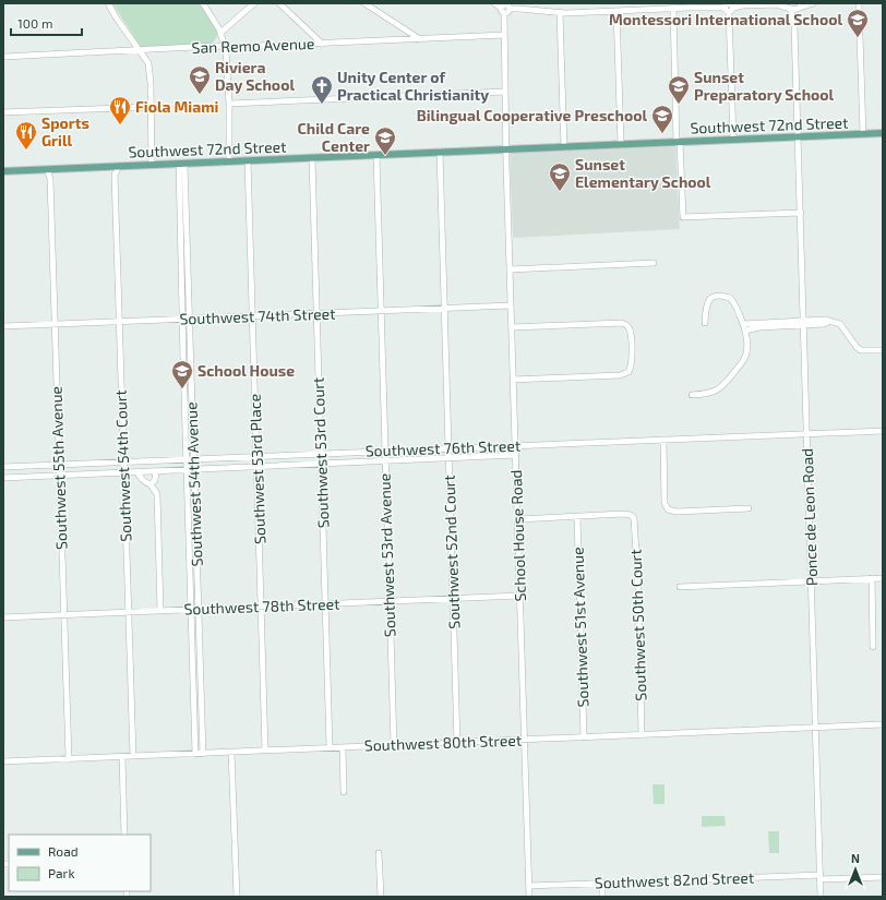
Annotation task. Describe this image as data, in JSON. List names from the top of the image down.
{
  "streets": {
    "main road": ["Southwest 72nd Street"],
    "street": [
      "San Remo Avenue",
      "Southwest 74th Street",
      "Southwest 76th Street",
      "Southwest 53rd Court",
      "Southwest 54th Court",
      "Southwest 55th Avenue",
      "Southwest 53rd Place",
      "Southwest 54th Avenue",
      "Ponce de Leon Road",
      "School House Road",
      "Southwest 52nd Court",
      "Southwest 53rd Avenue",
      "Southwest 78th Street",
      "Southwest 50th Court",
      "Southwest 51st Avenue",
      "Southwest 80th Street",
      "Southwest 82nd Street"
    ]
  },
  "crossings": [
    ["San Remo Avenue", "School House Road"],
    ["Southwest 72nd Street", "Southwest 53rd Court"],
    ["Southwest 72nd Street", "Southwest 54th Court"],
    ["Southwest 72nd Street", "Southwest 55th Avenue"],
    ["Southwest 72nd Street", "Southwest 53rd Place"],
    ["Southwest 72nd Street", "Southwest 54th Avenue"],
    ["Southwest 72nd Street", "Ponce de Leon Road"],
    ["Southwest 72nd Street", "School House Road"],
    ["Southwest 72nd Street", "Southwest 52nd Court"],
    ["Southwest 72nd Street", "Southwest 53rd Avenue"],
    ["Southwest 74th Street", "Southwest 53rd Court"],
    ["Southwest 74th Street", "Southwest 54th Court"],
    ["Southwest 74th Street", "Southwest 55th Avenue"],
    ["Southwest 74th Street", "Southwest 53rd Place"],
    ["Southwest 74th Street", "Southwest 54th Avenue"],
    ["Southwest 74th Street", "School House Road"],
    ["Southwest 74th Street", "Southwest 52nd Court"],
    ["Southwest 74th Street", "Southwest 53rd Avenue"],
    ["Southwest 76th Street", "Southwest 53rd Court"],
    ["Southwest 76th Street", "Southwest 54th Court"],
    ["Southwest 76th Street", "Southwest 55th Avenue"],
    ["Southwest 76th Street", "Southwest 53rd Place"],
    ["Southwest 76th Street", "Southwest 54th Avenue"],
    ["Southwest 76th Street", "Ponce de Leon Road"],
    ["Southwest 76th Street", "School House Road"],
    ["Southwest 76th Street", "Southwest 52nd Court"],
    ["Southwest 76th Street", "Southwest 53rd Avenue"],
    ["Southwest 53rd Court", "Southwest 78th Street"],
    ["Southwest 53rd Court", "Southwest 80th Street"],
    ["Southwest 54th Court", "Southwest 78th Street"],
    ["Southwest 54th Court", "Southwest 80th Street"],
    ["Southwest 55th Avenue", "Southwest 78th Street"],
    ["Southwest 55th Avenue", "Southwest 80th Street"],
    ["Southwest 53rd Place", "Southwest 78th Street"],
    ["Southwest 53rd Place", "Southwest 80th Street"],
    ["Southwest 54th Avenue", "Southwest 78th Street"],
    ["Southwest 54th Avenue", "Southwest 80th Street"],
    ["Ponce de Leon Road", "Southwest 80th Street"],
    ["Ponce de Leon Road", "Southwest 82nd Street"],
    ["School House Road", "Southwest 78th Street"],
    ["School House Road", "Southwest 80th Street"],
    ["School House Road", "Southwest 82nd Street"],
    ["Southwest 52nd Court", "Southwest 78th Street"],
    ["Southwest 52nd Court", "Southwest 80th Street"],
    ["Southwest 53rd Avenue", "Southwest 78th Street"],
    ["Southwest 53rd Avenue", "Southwest 80th Street"],
    ["Southwest 50th Court", "Southwest 51st Avenue"],
    ["Southwest 50th Court", "Southwest 80th Street"],
    ["Southwest 51st Avenue", "Southwest 80th Street"]
  ],
  "places": {
    "school or university": [
      "Montessori International School",
      "Riviera Day School",
      "Sunset Preparatory School",
      "Bilingual Cooperative Preschool",
      "Child Care Center",
      "Sunset Elementary School",
      "School House"
    ],
    "church": ["Unity Center of Practical Christianity"],
    "restaurant": ["Fiola Miami", "Sports Grill"]
  },
  "legend": ["Road", "Park"],
  "scale_bar": "100 m",
  "north": "top"
}
